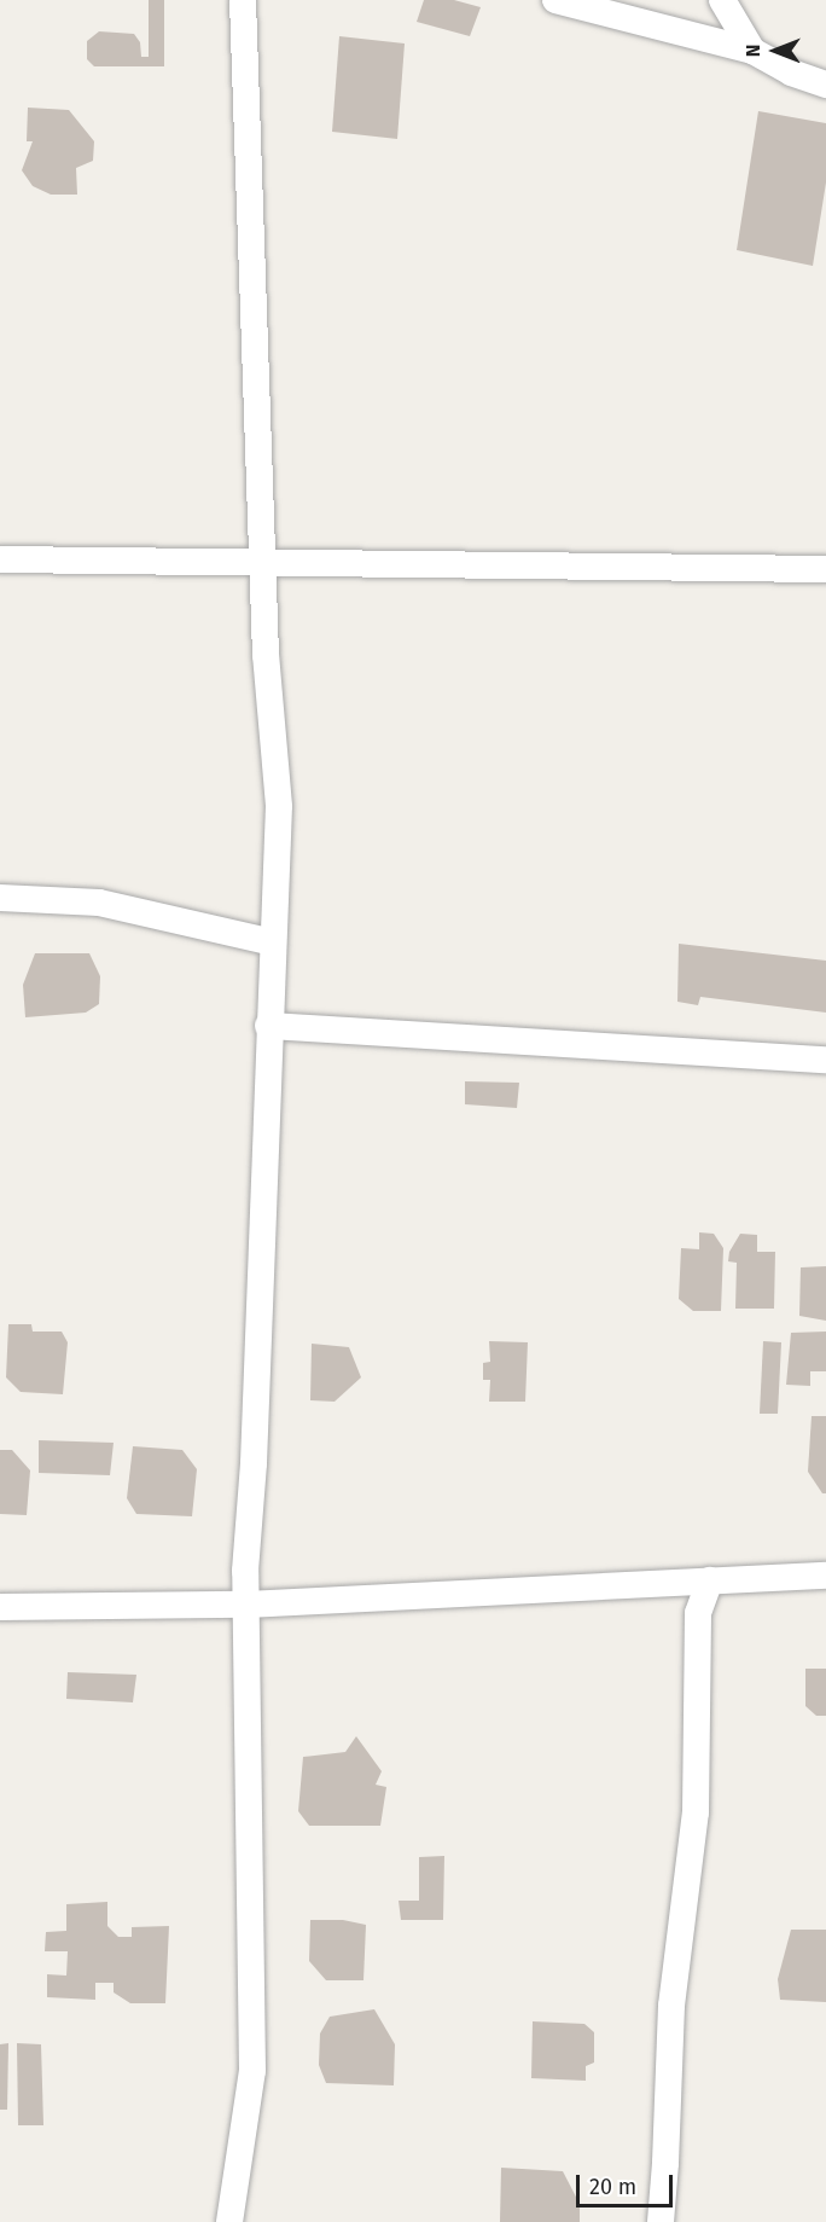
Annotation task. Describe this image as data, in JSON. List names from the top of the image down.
{
  "scale_bar": "20 m",
  "north": "left"
}
